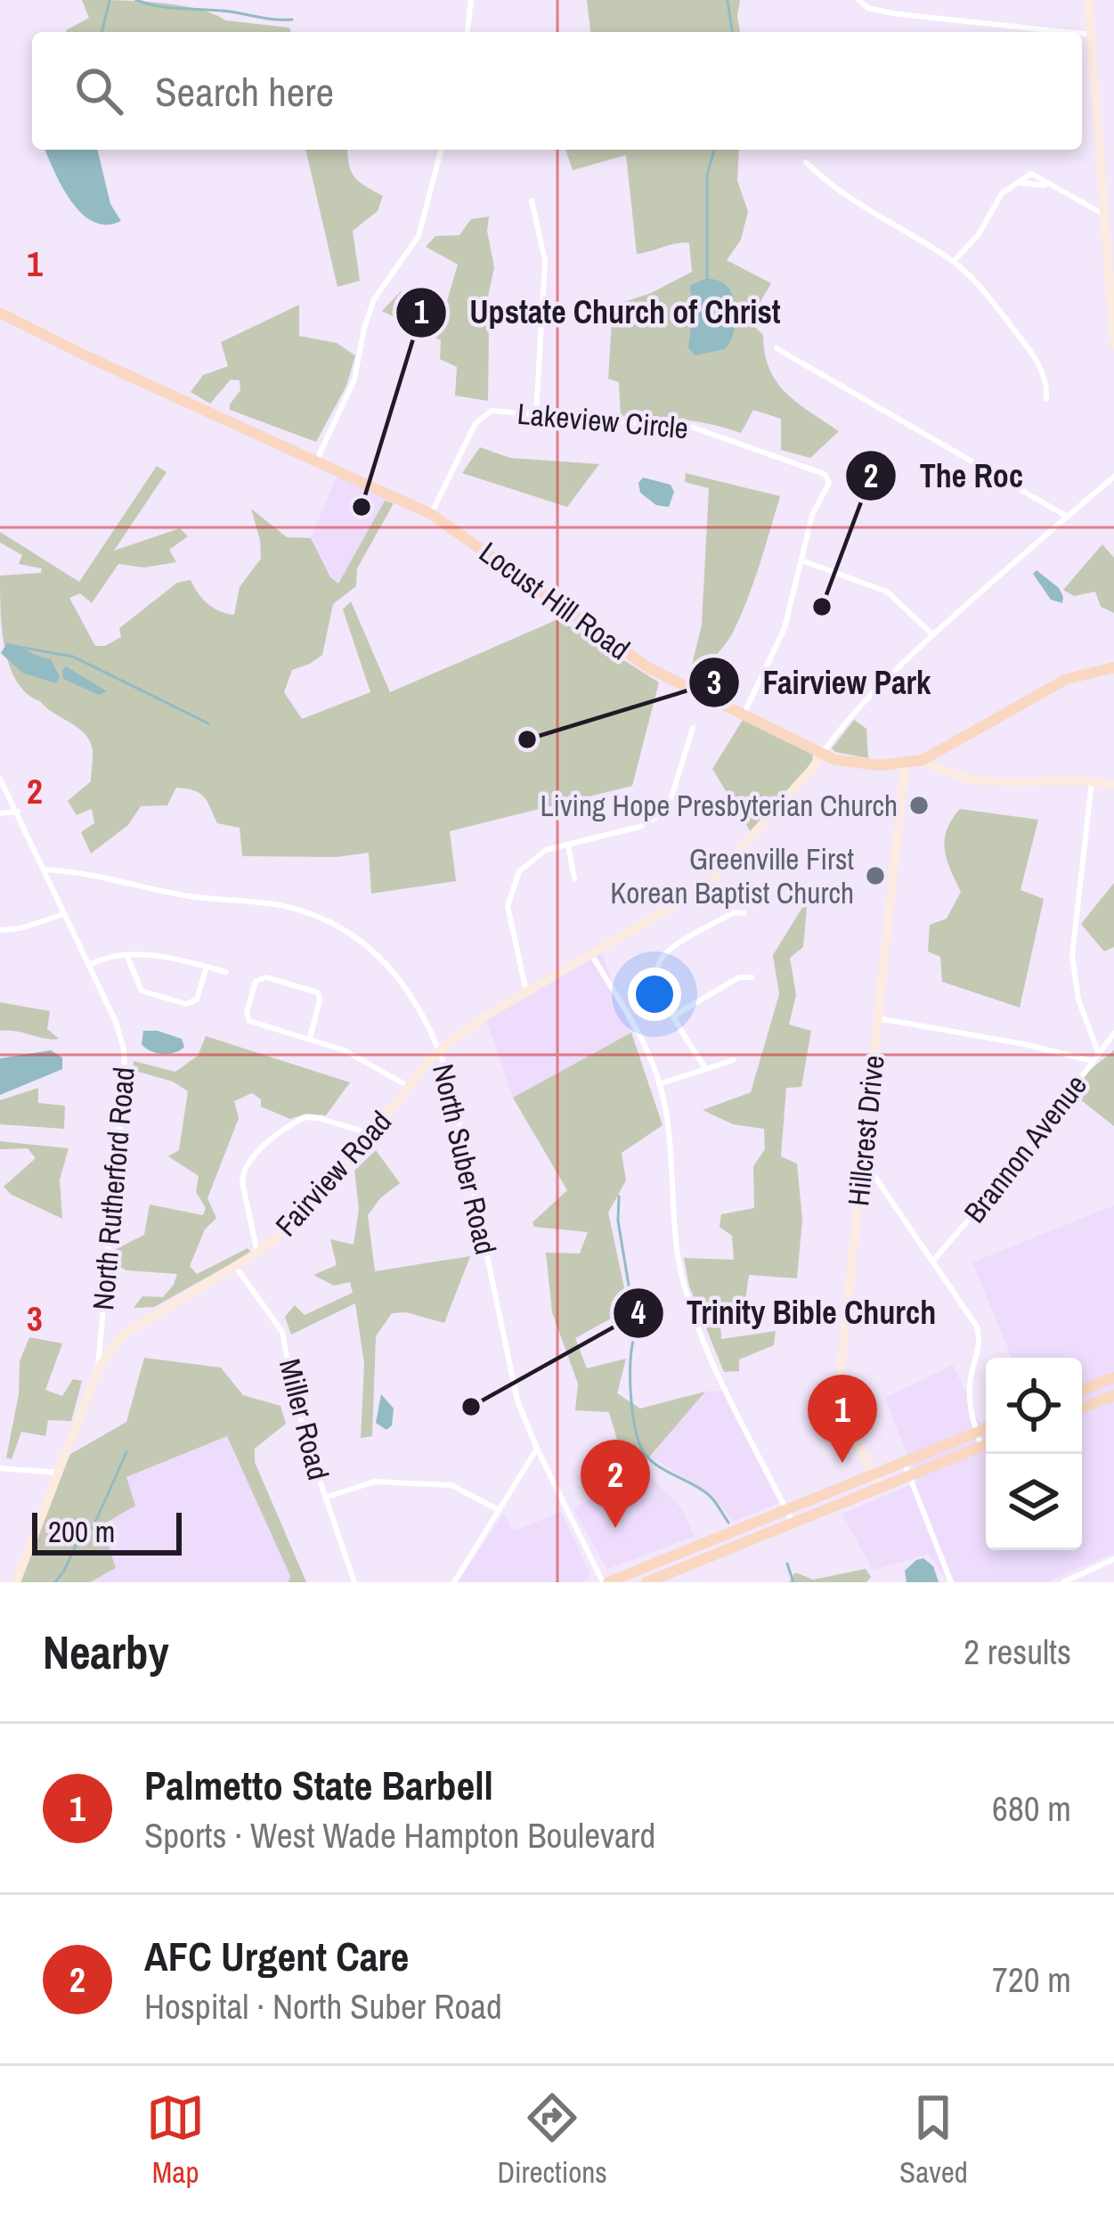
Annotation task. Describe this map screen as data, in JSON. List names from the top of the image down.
{
  "streets": {
    "main road": ["Locust Hill Road"],
    "street": [
      "Lakeview Circle",
      "Hillcrest Drive",
      "Brannon Avenue",
      "North Suber Road",
      "Fairview Road",
      "North Rutherford Road",
      "Miller Road"
    ]
  },
  "crossings": [
    ["Lakeview Circle", "Locust Hill Road"],
    ["Locust Hill Road", "Hillcrest Drive"],
    ["Locust Hill Road", "Fairview Road"],
    ["North Suber Road", "Fairview Road"],
    ["North Suber Road", "North Rutherford Road"],
    ["Fairview Road", "North Rutherford Road"],
    ["Fairview Road", "Miller Road"]
  ],
  "places": [
    "Upstate Church of Christ",
    "The Roc",
    "Fairview Park",
    "Living Hope Presbyterian Church",
    "Greenville First Korean Baptist Church",
    "Trinity Bible Church"
  ],
  "scale_bar": "200 m",
  "page": {
    "search": "Search here",
    "pins": ["1", "2"],
    "scale": "200 m",
    "heading": ["Nearby", "2 results"],
    "list": [
      {
        "mark": "1",
        "name": "Palmetto State Barbell",
        "note": "Sports · West Wade Hampton Boulevard",
        "value": "680 m"
      },
      {
        "mark": "2",
        "name": "AFC Urgent Care",
        "note": "Hospital · North Suber Road",
        "value": "720 m"
      }
    ],
    "nav": ["Map", "Directions", "Saved"]
  },
  "grid": {
    "rows": ["1", "2", "3"]
  }
}
